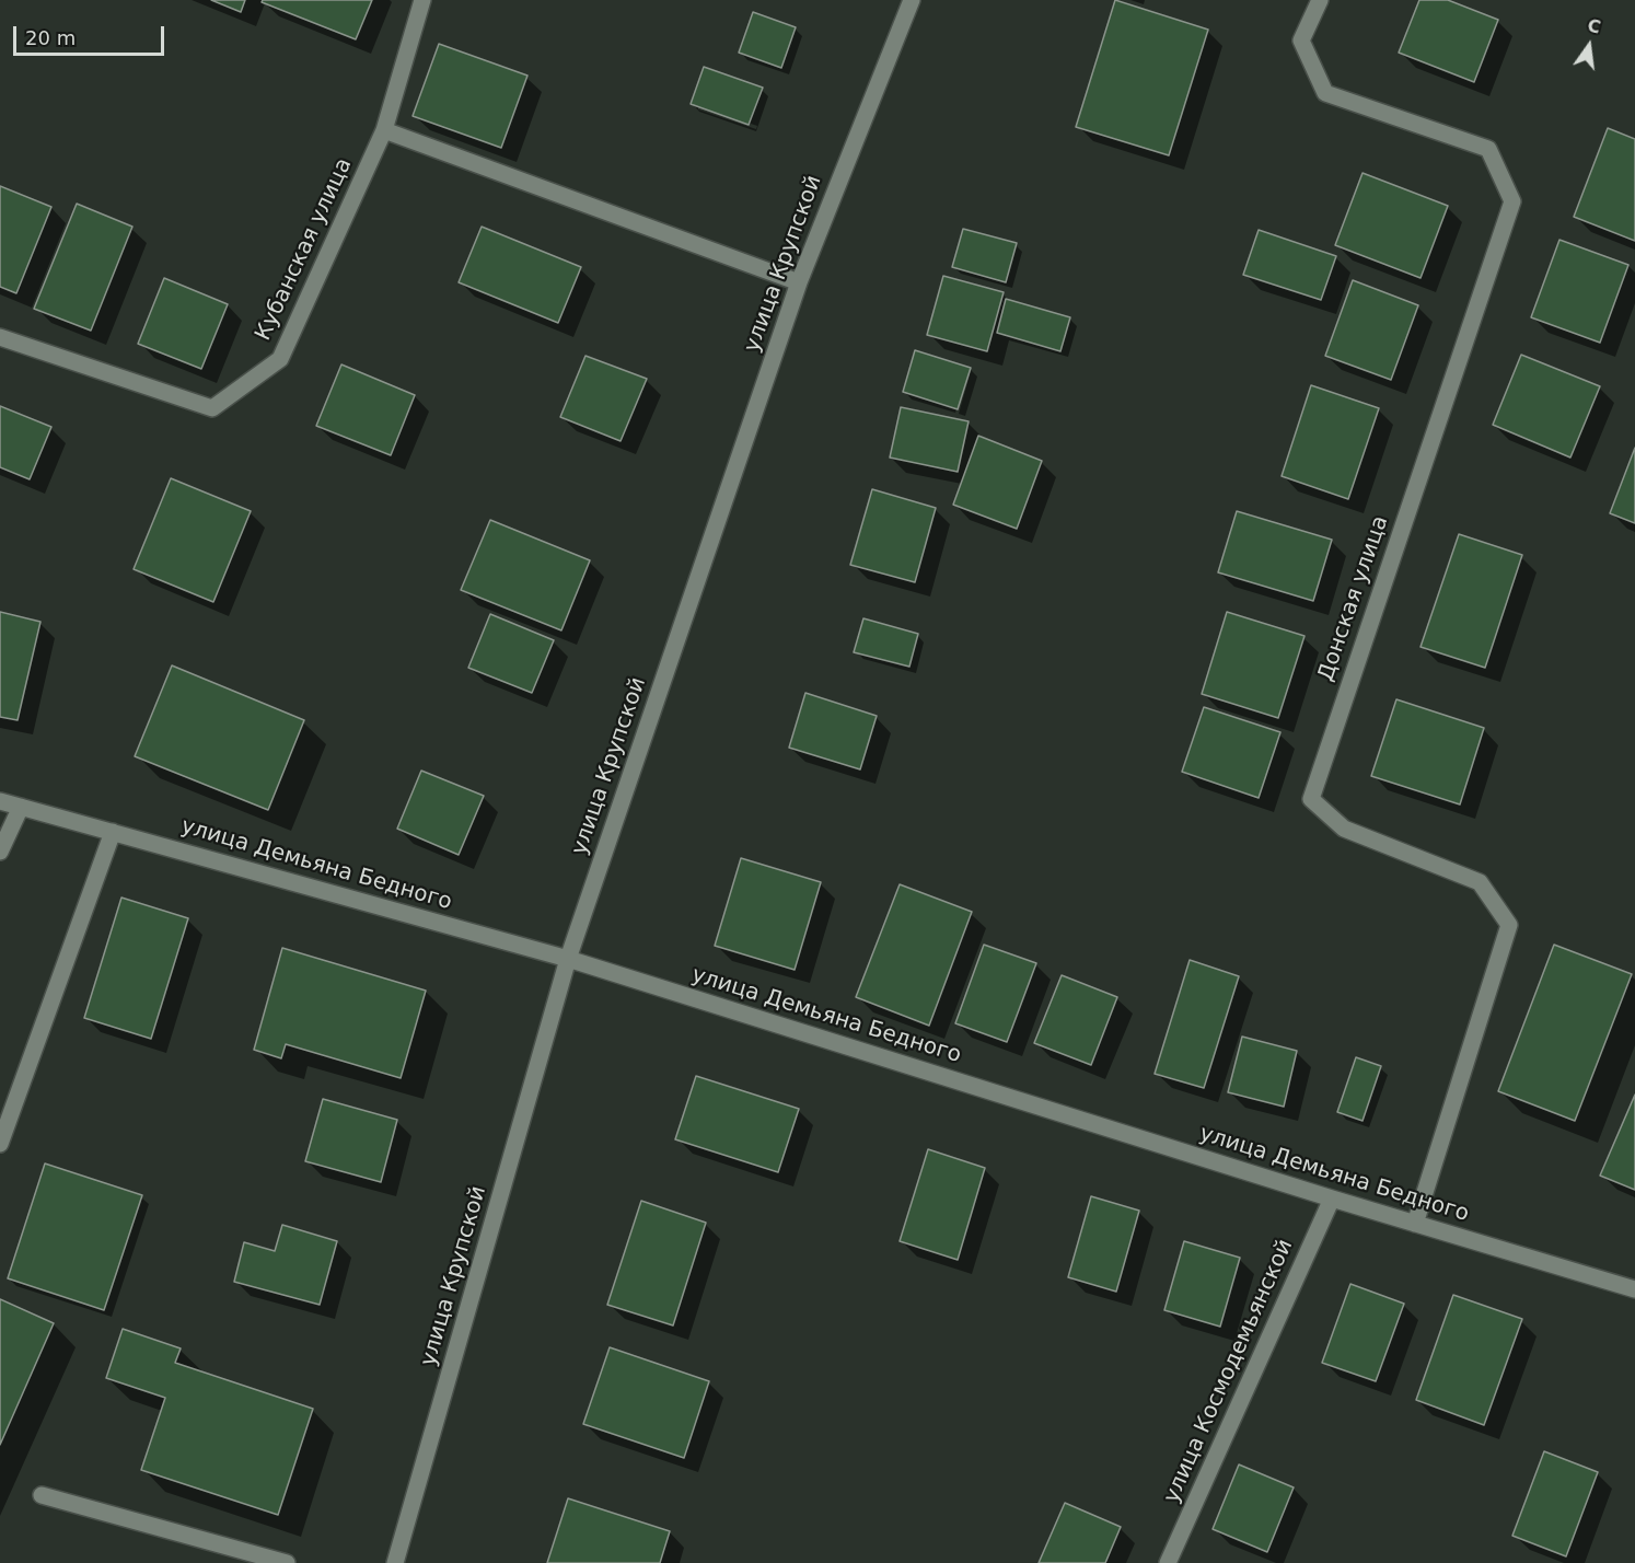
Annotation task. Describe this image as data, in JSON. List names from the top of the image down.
{
  "streets": {
    "street": [
      "Кубанская улица",
      "улица Крупской",
      "Донская улица",
      "улица Демьяна Бедного",
      "улица Космодемьянской"
    ]
  },
  "crossings": [
    ["улица Крупской", "улица Демьяна Бедного"],
    ["Донская улица", "улица Демьяна Бедного"],
    ["улица Демьяна Бедного", "улица Космодемьянской"]
  ],
  "scale_bar": "20 m",
  "north": "top"
}
